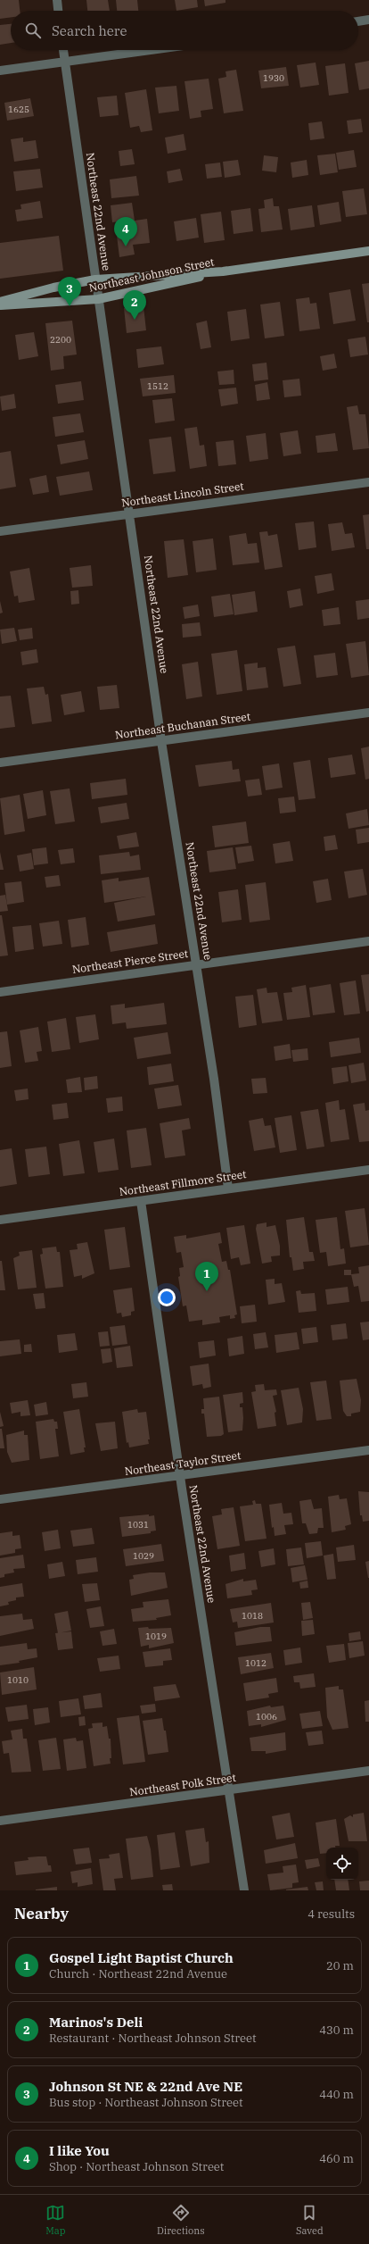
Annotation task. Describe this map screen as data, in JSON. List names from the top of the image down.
{
  "streets": {
    "main road": ["Northeast Johnson Street"],
    "street": [
      "Northeast 22nd Avenue",
      "Northeast Lincoln Street",
      "Northeast Buchanan Street",
      "Northeast Pierce Street",
      "Northeast Fillmore Street",
      "Northeast Taylor Street",
      "Northeast Polk Street"
    ]
  },
  "crossings": [
    ["Northeast 22nd Avenue", "Northeast Johnson Street"],
    ["Northeast 22nd Avenue", "Northeast Lincoln Street"],
    ["Northeast 22nd Avenue", "Northeast Buchanan Street"],
    ["Northeast 22nd Avenue", "Northeast Pierce Street"],
    ["Northeast 22nd Avenue", "Northeast Fillmore Street"],
    ["Northeast 22nd Avenue", "Northeast Taylor Street"],
    ["Northeast 22nd Avenue", "Northeast Polk Street"]
  ],
  "house_numbers": [
    "1930",
    "1625",
    "2200",
    "1512",
    "1031",
    "1029",
    "1018",
    "1019",
    "1012",
    "1010",
    "1006"
  ],
  "page": {
    "search": "Search here",
    "pins": [
      "4",
      "3",
      "2",
      "1"
    ],
    "heading": ["Nearby", "4 results"],
    "list": [
      {
        "mark": "1",
        "name": "Gospel Light Baptist Church",
        "note": "Church · Northeast 22nd Avenue",
        "value": "20 m"
      },
      {
        "mark": "2",
        "name": "Marinos's Deli",
        "note": "Restaurant · Northeast Johnson Street",
        "value": "430 m"
      },
      {
        "mark": "3",
        "name": "Johnson St NE & 22nd Ave NE",
        "note": "Bus stop · Northeast Johnson Street",
        "value": "440 m"
      },
      {
        "mark": "4",
        "name": "I like You",
        "note": "Shop · Northeast Johnson Street",
        "value": "460 m"
      }
    ],
    "nav": ["Map", "Directions", "Saved"]
  }
}
